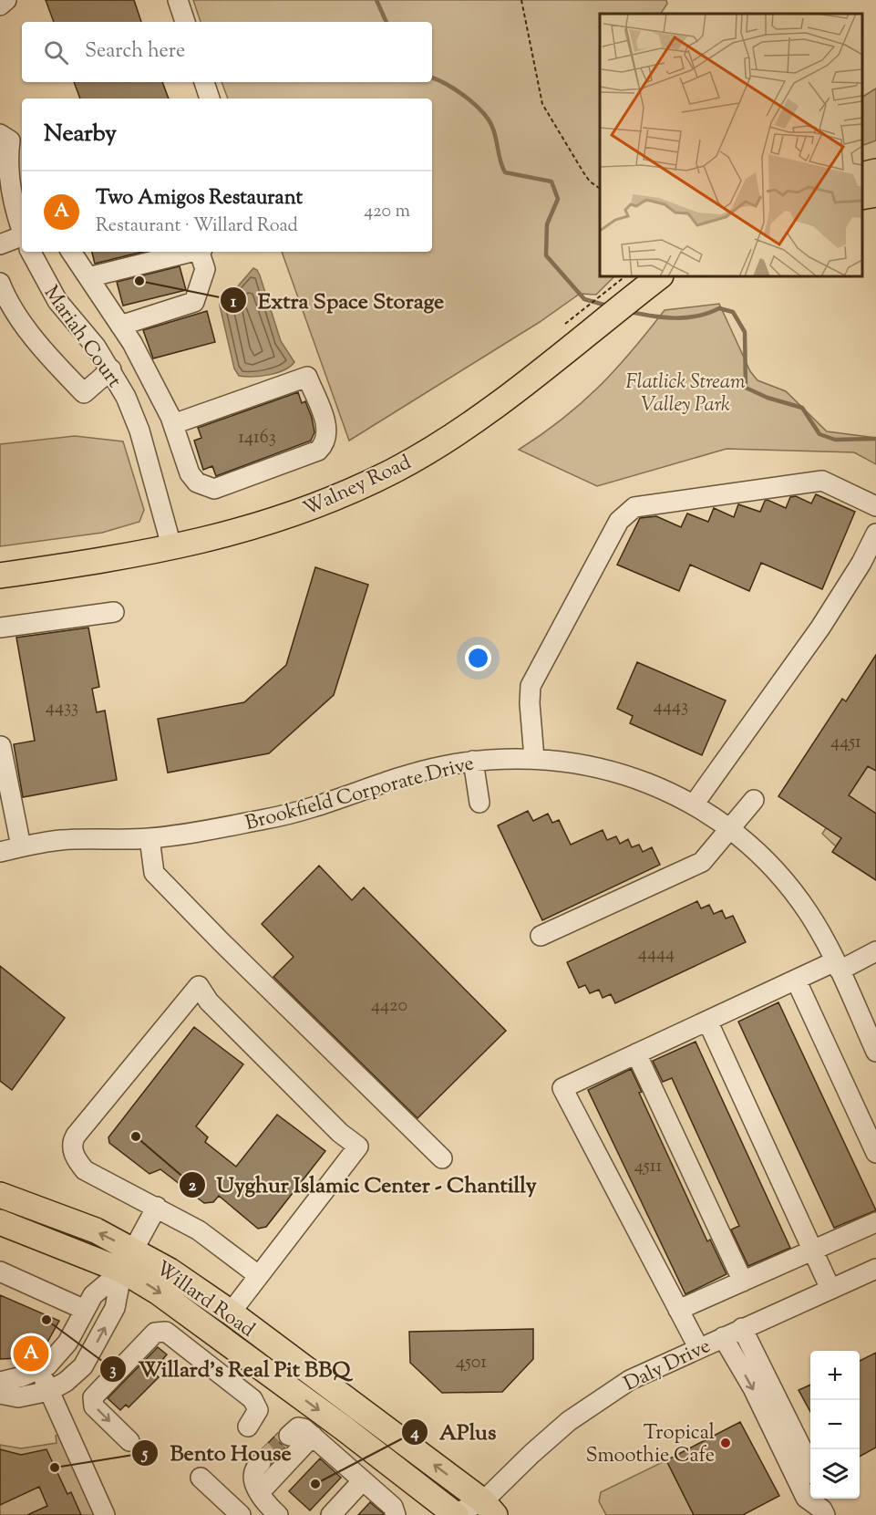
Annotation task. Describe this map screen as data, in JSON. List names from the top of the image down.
{
  "streets": {
    "main road": ["Walney Road", "Willard Road"],
    "street": ["Mariah Court", "Brookfield Corporate Drive", "Daly Drive"]
  },
  "crossings": [
    ["Mariah Court", "Walney Road"],
    ["Willard Road", "Daly Drive"]
  ],
  "parks": ["Flatlick Stream Valley Park"],
  "places": [
    "Extra Space Storage",
    "Uyghur Islamic Center - Chantilly",
    "Willard's Real Pit BBQ",
    "Tropical Smoothie Cafe",
    "Bento House",
    "APlus"
  ],
  "house_numbers": [
    "14163",
    "4443",
    "4433",
    "4451",
    "4444",
    "4420",
    "4511",
    "4501"
  ],
  "page": {
    "search": "Search here",
    "heading": "Nearby",
    "list": [
      {
        "mark": "A",
        "name": "Two Amigos Restaurant",
        "note": "Restaurant · Willard Road",
        "value": "420 m"
      }
    ],
    "pins": "A",
    "map_buttons": ["+", "−"]
  }
}
